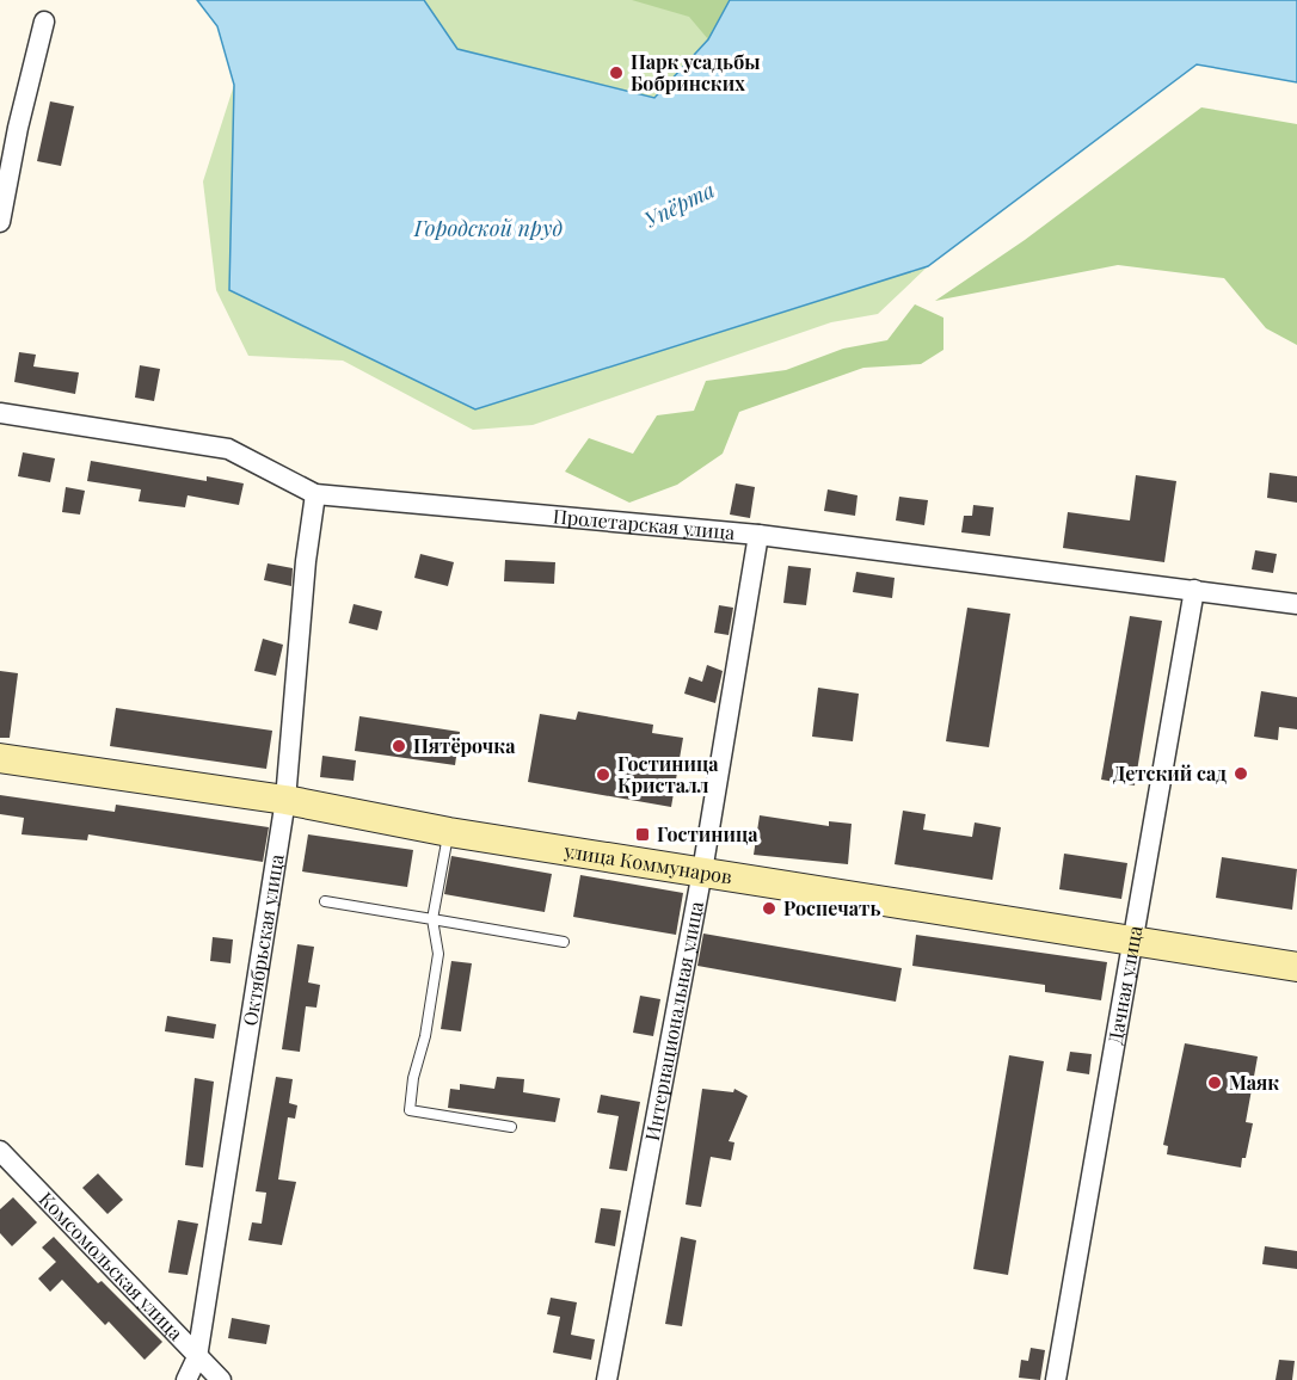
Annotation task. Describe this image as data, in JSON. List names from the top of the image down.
{
  "streets": {
    "main road": ["улица Коммунаров"],
    "street": [
      "Пролетарская улица",
      "Октябрьская улица",
      "Дачная улица",
      "Интернациональная улица",
      "Комсомольская улица"
    ]
  },
  "crossings": [
    ["Пролетарская улица", "Октябрьская улица"],
    ["Пролетарская улица", "Дачная улица"],
    ["Пролетарская улица", "Интернациональная улица"],
    ["улица Коммунаров", "Октябрьская улица"],
    ["улица Коммунаров", "Дачная улица"],
    ["улица Коммунаров", "Интернациональная улица"],
    ["Октябрьская улица", "Комсомольская улица"]
  ],
  "water": ["Упёрта", "Городской пруд"],
  "places": {
    "other": [
      "Парк усадьбы Бобринских",
      "Пятёрочка",
      "Детский сад",
      "Гостиница Кристалл",
      "Роспечать",
      "Маяк"
    ],
    "transit": ["Гостиница"]
  }
}
